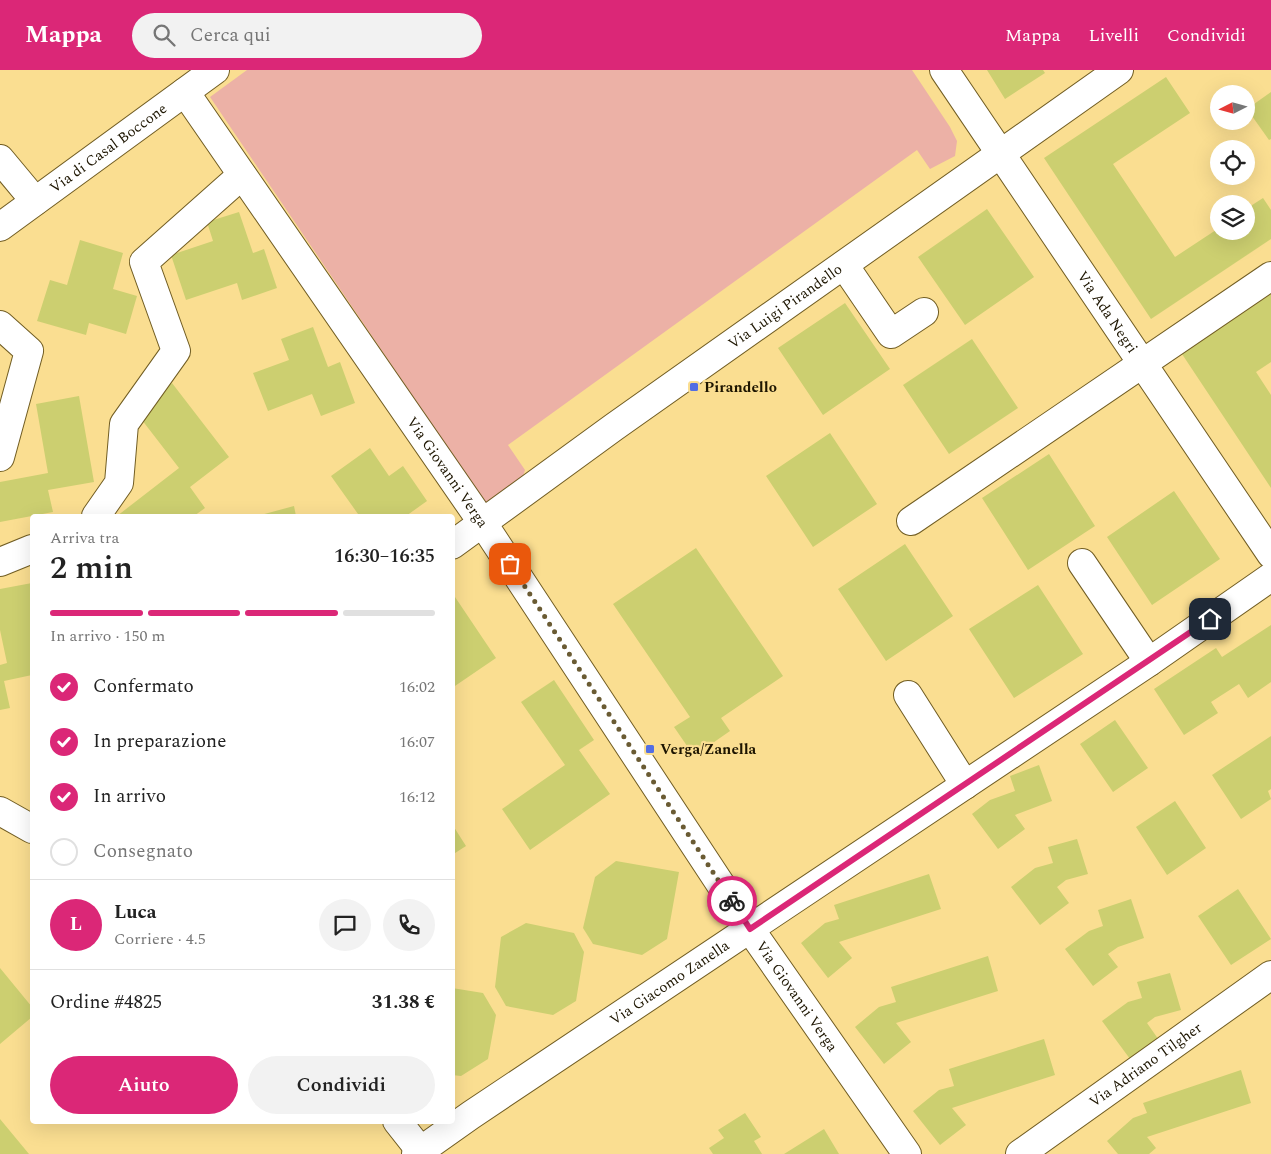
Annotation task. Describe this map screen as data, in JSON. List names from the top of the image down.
{
  "streets": {
    "street": [
      "Via di Casal Boccone",
      "Via Luigi Pirandello",
      "Via Ada Negri",
      "Via Giovanni Verga",
      "Via Giacomo Zanella",
      "Via Adriano Tilgher"
    ]
  },
  "crossings": [
    ["Via di Casal Boccone", "Via Giovanni Verga"],
    ["Via Luigi Pirandello", "Via Ada Negri"],
    ["Via Luigi Pirandello", "Via Giovanni Verga"],
    ["Via Giovanni Verga", "Via Giacomo Zanella"]
  ],
  "places": {
    "transit": ["Pirandello", "Verga/Zanella"]
  },
  "north": "left",
  "page": {
    "header": "Mappa",
    "search": "Cerca qui",
    "nav": ["Mappa", "Livelli", "Condividi"],
    "heading": ["2 min", "Arriva tra", "16:30–16:35"],
    "panel": [
      "Luca",
      "Corriere · 4.5",
      "Ordine #4825",
      "31.38 €"
    ],
    "bar": "In arrivo · 150 m",
    "list": [
      ["Confermato", "16:02"],
      ["In preparazione", "16:07"],
      ["In arrivo", "16:12"],
      "Consegnato"
    ],
    "round": "L",
    "buttons": ["Aiuto", "Condividi"]
  }
}
